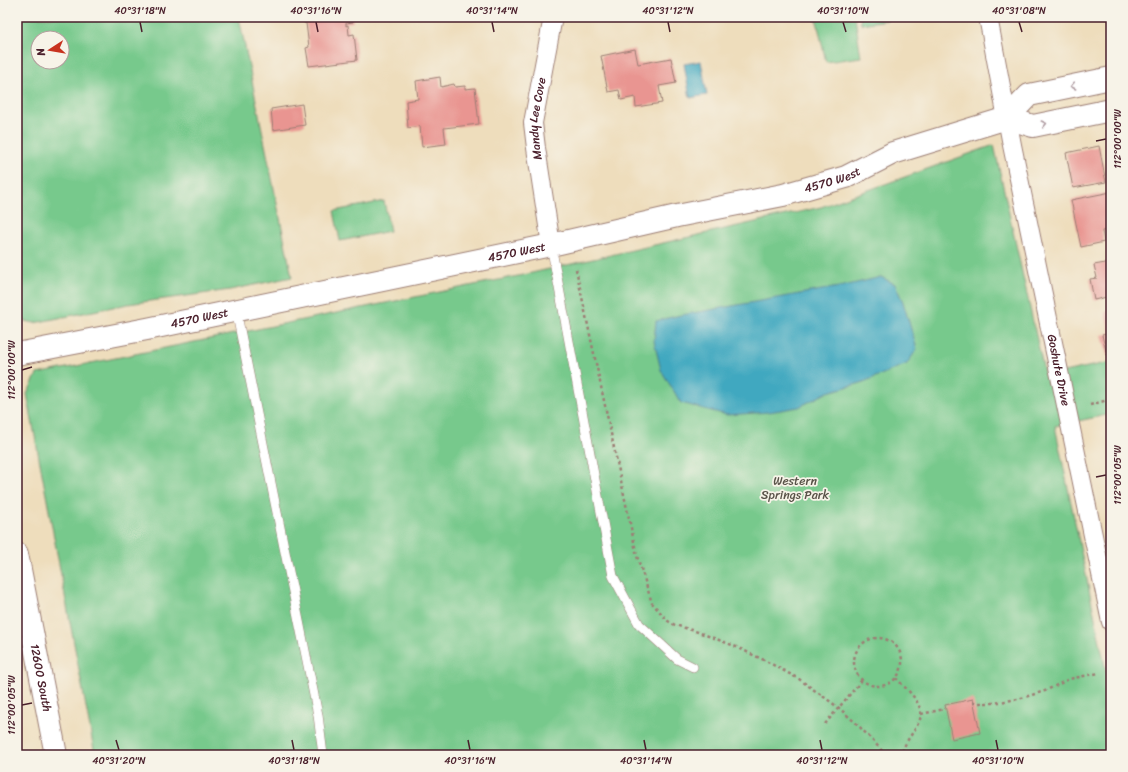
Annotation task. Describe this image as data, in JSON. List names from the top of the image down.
{
  "streets": {
    "main road": ["4570 West", "12600 South"],
    "street": ["Mandy Lee Cove", "Goshute Drive"]
  },
  "crossings": [
    ["Mandy Lee Cove", "4570 West"],
    ["4570 West", "Goshute Drive"]
  ],
  "parks": ["Western Springs Park"],
  "north": "left",
  "coordinates": [
    "40°31'18\"N",
    "40°31'16\"N",
    "40°31'14\"N",
    "40°31'12\"N",
    "40°31'10\"N",
    "40°31'08\"N",
    "112°00'00\"W",
    "112°00'05\"W",
    "40°31'20\"N"
  ]
}
